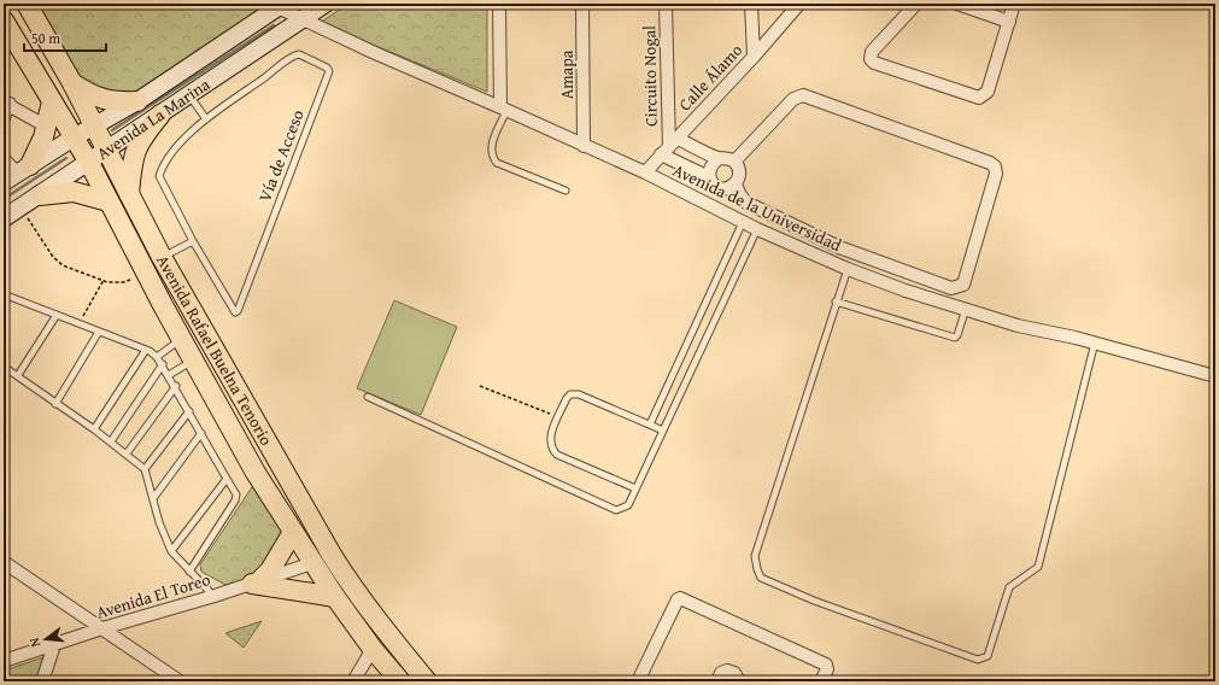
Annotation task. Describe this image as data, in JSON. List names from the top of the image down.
{
  "streets": {
    "main road": ["Avenida La Marina", "Avenida Rafael Buelna Tenorio"],
    "street": [
      "Amapa",
      "Circuito Nogal",
      "Calle Álamo",
      "Avenida de la Universidad",
      "Avenida El Toreo"
    ],
    "lane": ["Vía de Acceso"]
  },
  "crossings": [
    ["Amapa", "Avenida de la Universidad"],
    ["Circuito Nogal", "Calle Álamo"],
    ["Calle Álamo", "Avenida de la Universidad"],
    ["Avenida La Marina", "Avenida de la Universidad"],
    ["Avenida La Marina", "Avenida Rafael Buelna Tenorio"],
    ["Avenida Rafael Buelna Tenorio", "Avenida El Toreo"]
  ],
  "scale_bar": "50 m",
  "north": "left"
}
